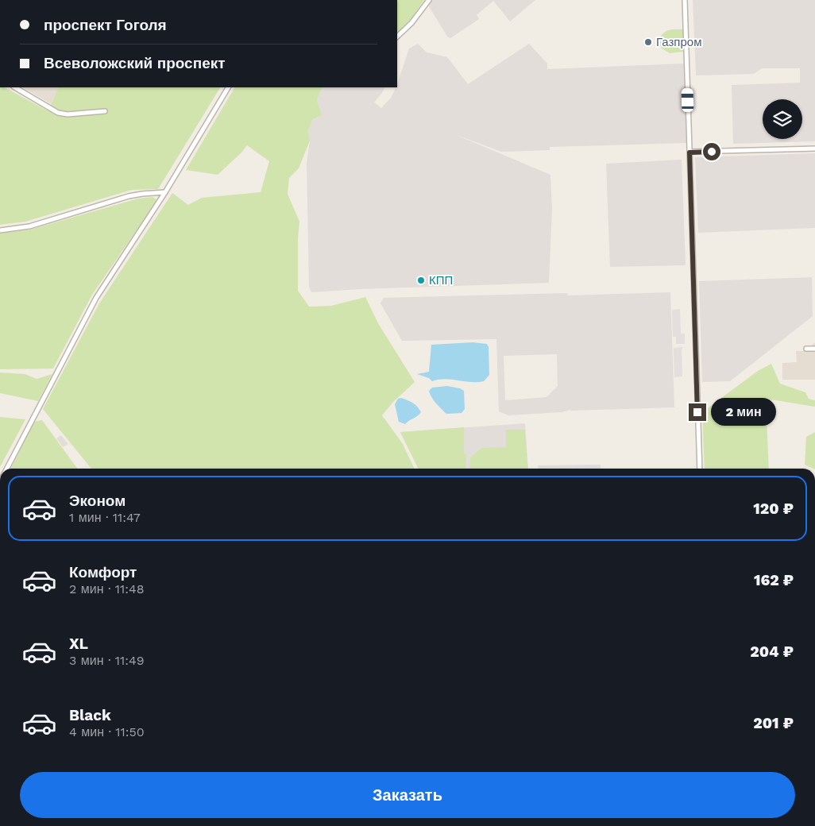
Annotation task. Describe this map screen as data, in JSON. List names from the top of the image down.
{
  "places": ["Газпром", "КПП"],
  "page": {
    "banner": ["проспект Гоголя", "Всеволожский проспект"],
    "bubble": "2 мин",
    "list": [
      {
        "name": "Эконом",
        "note": "1 мин · 11:47",
        "value": "120 ₽"
      },
      {
        "name": "Комфорт",
        "note": "2 мин · 11:48",
        "value": "162 ₽"
      },
      {
        "name": "XL",
        "note": "3 мин · 11:49",
        "value": "204 ₽"
      },
      {
        "name": "Black",
        "note": "4 мин · 11:50",
        "value": "201 ₽"
      }
    ],
    "buttons": "Заказать"
  }
}
